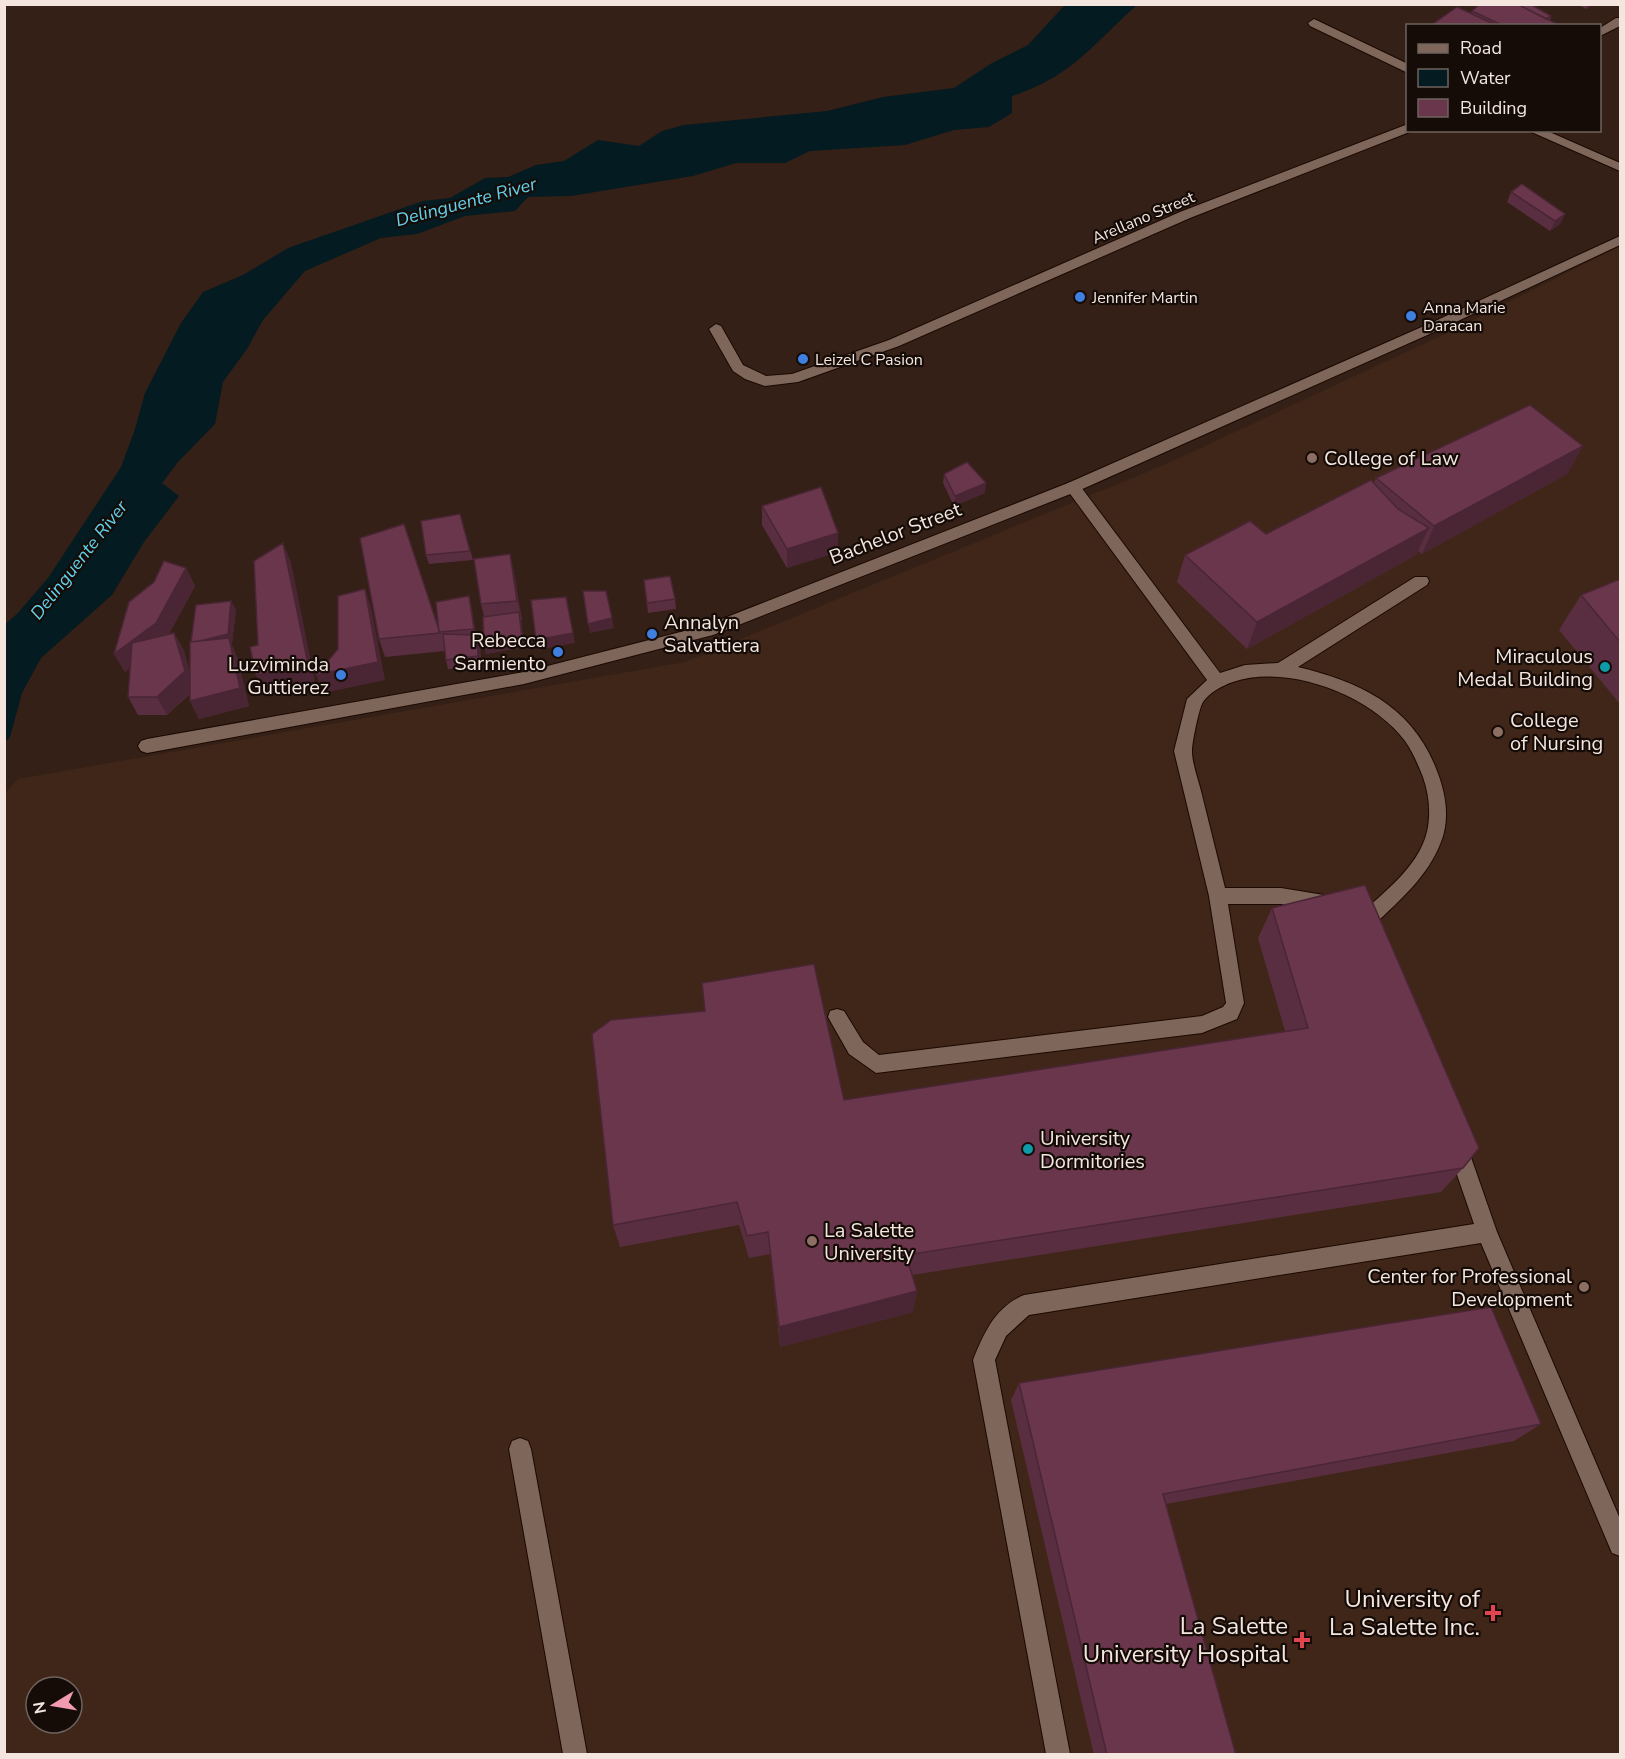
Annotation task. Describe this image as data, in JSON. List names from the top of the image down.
{
  "streets": {
    "street": ["Arellano Street", "Bachelor Street"]
  },
  "water": ["Delinguente River"],
  "places": {
    "other": [
      "Jennifer Martin",
      "Anna Marie Daracan",
      "Leizel C Pasion",
      "College of Law",
      "Annalyn Salvattiera",
      "Rebecca Sarmiento",
      "Miraculous Medal Building",
      "Luzviminda Guttierez",
      "College of Nursing",
      "University Dormitories",
      "La Salette University",
      "Center for Professional Development"
    ],
    "health": ["University of La Salette Inc.", "La Salette University Hospital"]
  },
  "legend": ["Road", "Water", "Building"],
  "north": "left"
}
